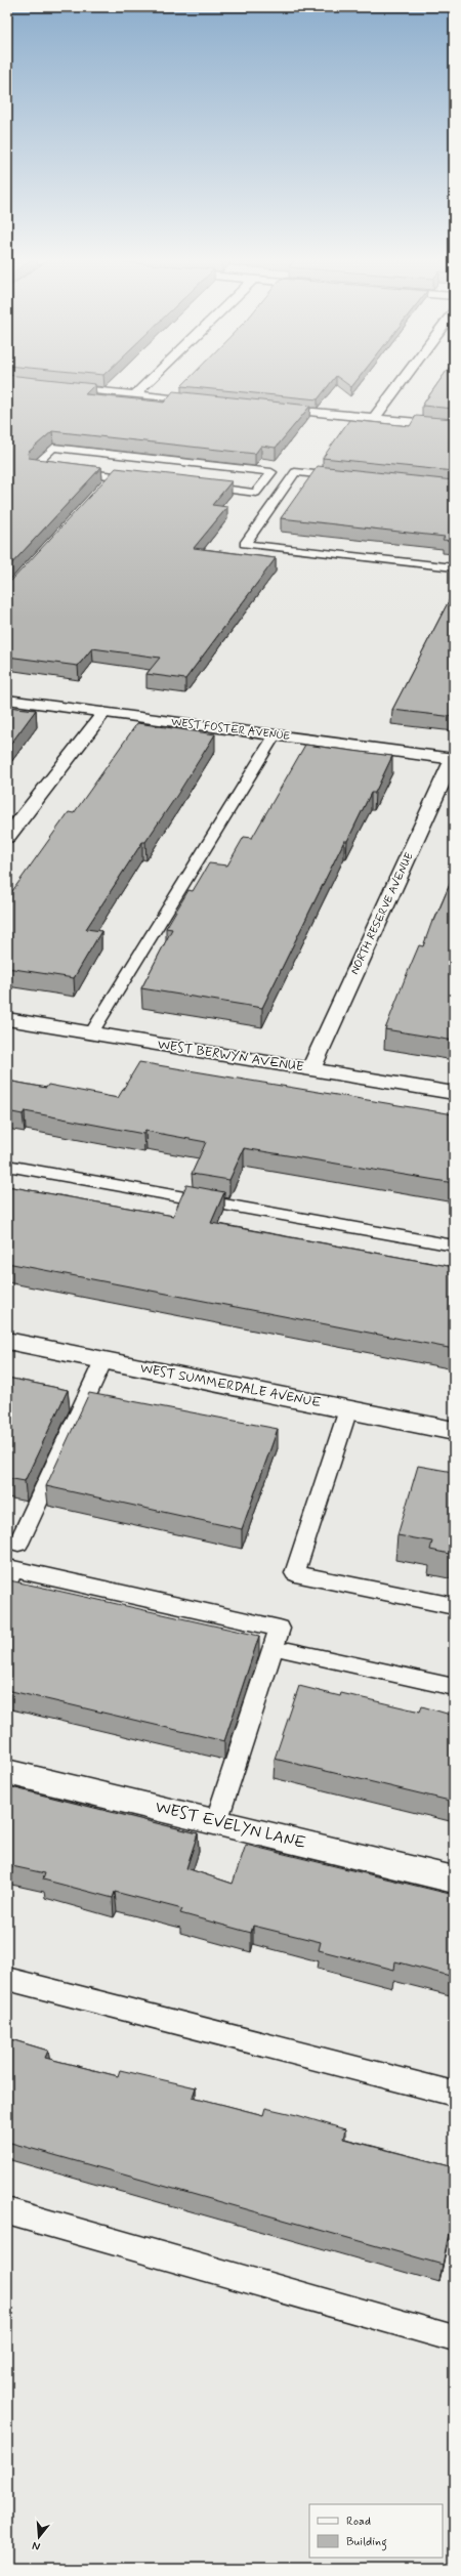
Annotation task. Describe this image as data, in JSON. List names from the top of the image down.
{
  "streets": {
    "street": [
      "WEST FOSTER AVENUE",
      "NORTH RESERVE AVENUE",
      "WEST BERWYN AVENUE",
      "WEST SUMMERDALE AVENUE",
      "WEST EVELYN LANE"
    ]
  },
  "crossings": [
    ["WEST FOSTER AVENUE", "NORTH RESERVE AVENUE"],
    ["NORTH RESERVE AVENUE", "WEST BERWYN AVENUE"]
  ],
  "legend": ["Road", "Building"],
  "north": "bottom"
}
